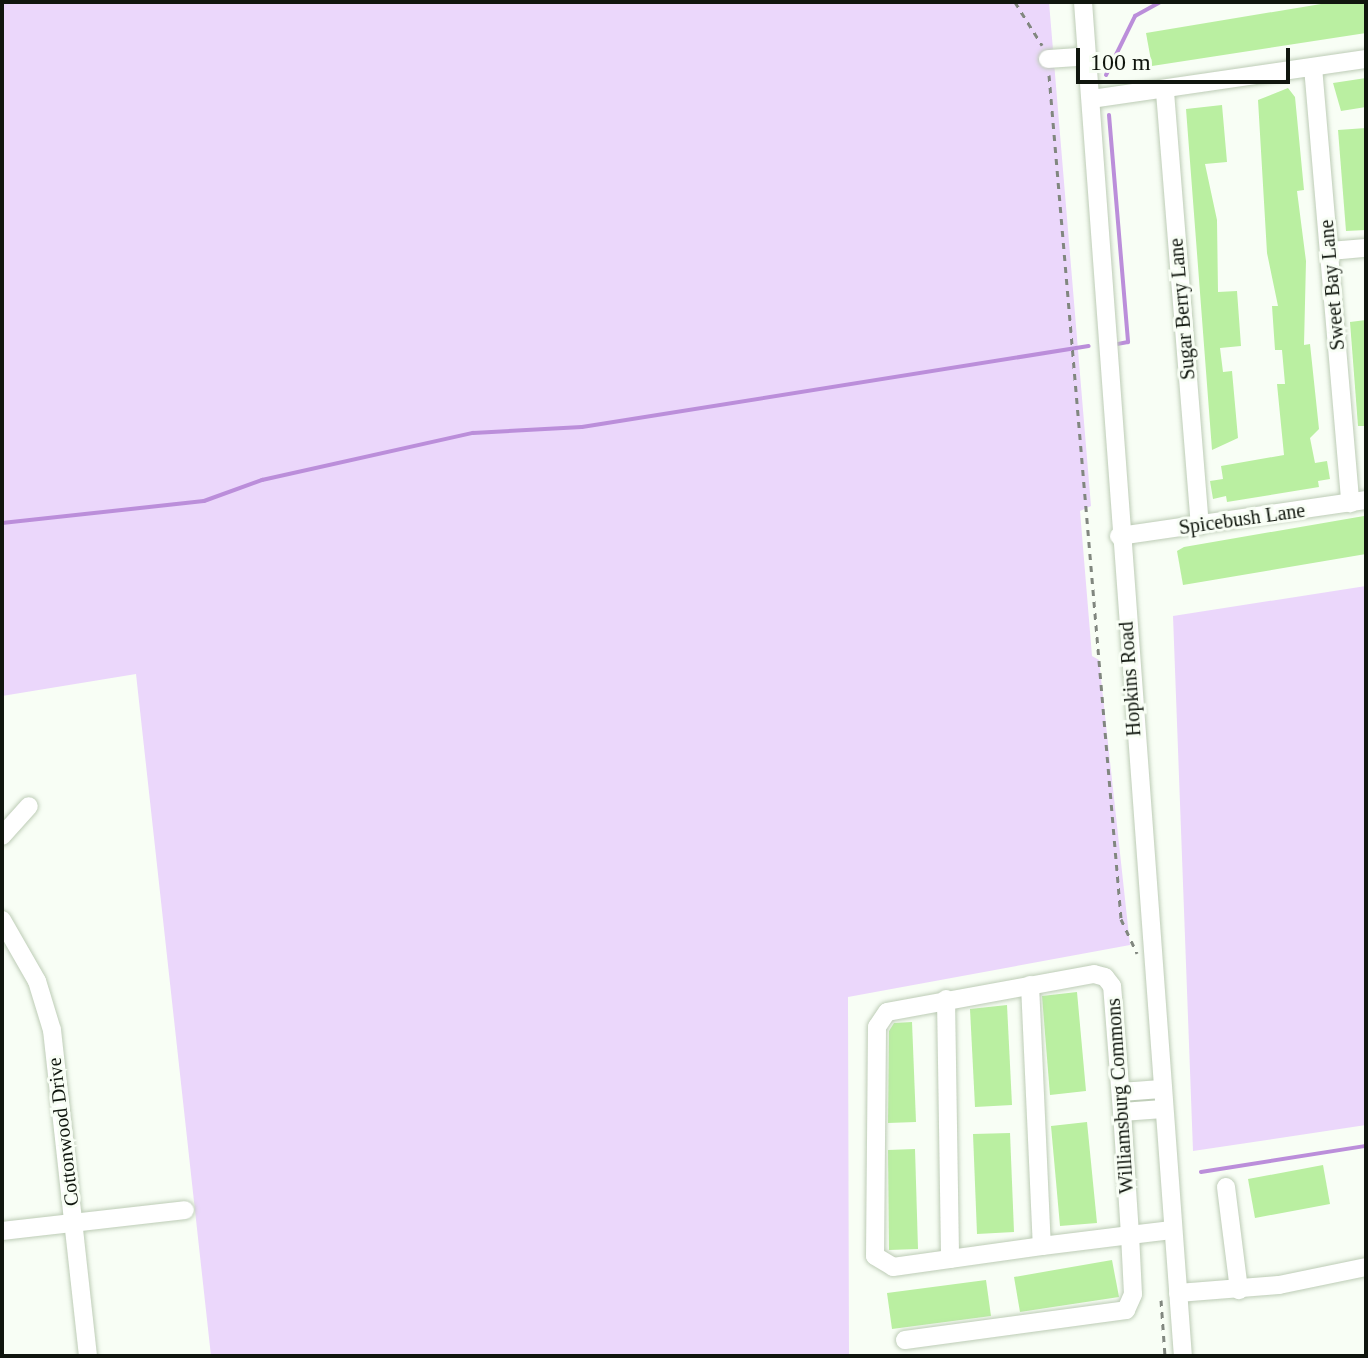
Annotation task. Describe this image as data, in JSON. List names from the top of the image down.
{
  "streets": {
    "street": [
      "Sweet Bay Lane",
      "Sugar Berry Lane",
      "Spicebush Lane",
      "Hopkins Road",
      "Williamsburg Commons",
      "Cottonwood Drive"
    ]
  },
  "crossings": [
    ["Sweet Bay Lane", "Spicebush Lane"],
    ["Sugar Berry Lane", "Spicebush Lane"],
    ["Spicebush Lane", "Hopkins Road"],
    ["Hopkins Road", "Williamsburg Commons"]
  ],
  "scale_bar": "100 m"
}
